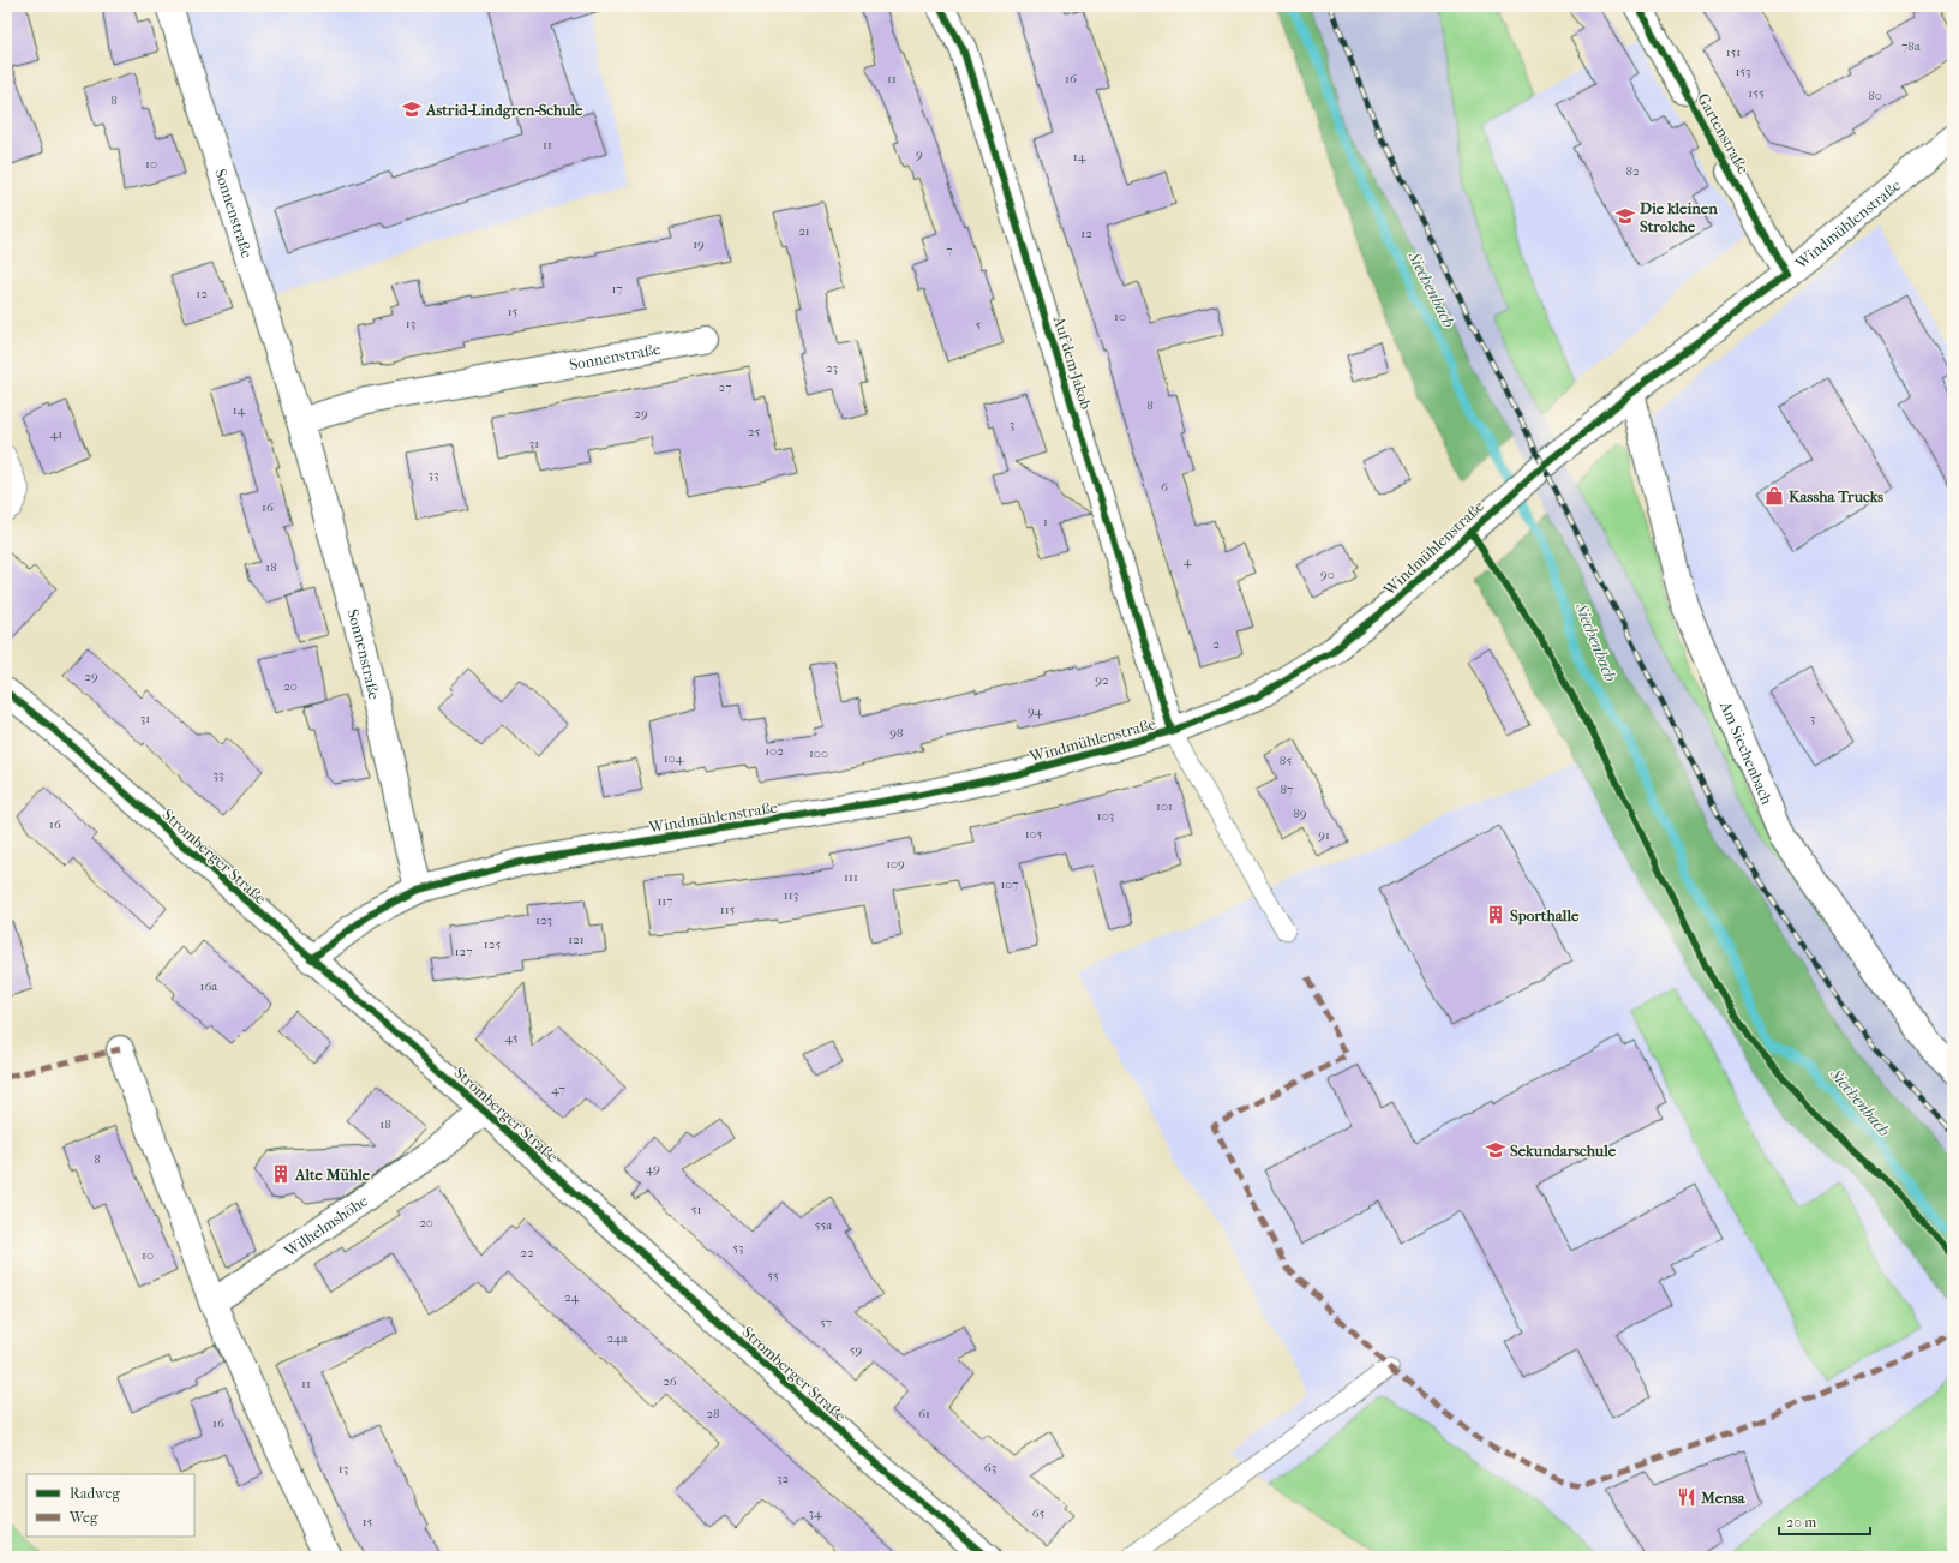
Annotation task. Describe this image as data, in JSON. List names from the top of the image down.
{
  "streets": {
    "street": [
      "Gartenstraße",
      "Sonnenstraße",
      "Windmühlenstraße",
      "Auf dem Jakob",
      "Am Siechenbach",
      "Stromberger Straße",
      "Wilhelmshöhe"
    ]
  },
  "crossings": [
    ["Gartenstraße", "Windmühlenstraße"],
    ["Sonnenstraße", "Windmühlenstraße"],
    ["Windmühlenstraße", "Auf dem Jakob"],
    ["Windmühlenstraße", "Am Siechenbach"],
    ["Windmühlenstraße", "Stromberger Straße"],
    ["Stromberger Straße", "Wilhelmshöhe"]
  ],
  "water": ["Siechenbach"],
  "places": {
    "school or university": ["Astrid-Lindgren-Schule", "Die kleinen Strolche", "Sekundarschule"],
    "shop": ["Kassha Trucks"],
    "building": ["Sporthalle", "Alte Mühle"],
    "restaurant": ["Mensa"]
  },
  "house_numbers": [
    "78a",
    "151",
    "153",
    "11",
    "16",
    "155",
    "80",
    "8",
    "11",
    "9",
    "14",
    "10",
    "82",
    "21",
    "12",
    "19",
    "7",
    "17",
    "12",
    "15",
    "10",
    "13",
    "5",
    "23",
    "27",
    "8",
    "14",
    "29",
    "3",
    "25",
    "41",
    "31",
    "33",
    "6",
    "16",
    "1",
    "4",
    "18",
    "90",
    "2",
    "29",
    "92",
    "20",
    "94",
    "31",
    "3",
    "98",
    "102",
    "100",
    "104",
    "85",
    "33",
    "87",
    "101",
    "89",
    "103",
    "16",
    "105",
    "91",
    "109",
    "111",
    "107",
    "113",
    "117",
    "115",
    "123",
    "121",
    "125",
    "127",
    "16a",
    "45",
    "47",
    "18",
    "8",
    "49",
    "51",
    "20",
    "55a",
    "53",
    "22",
    "10",
    "55",
    "24",
    "57",
    "24a",
    "59",
    "26",
    "11",
    "28",
    "61",
    "16",
    "63",
    "13",
    "32",
    "34",
    "65",
    "15"
  ],
  "legend": ["Radweg", "Weg"],
  "scale_bar": "20 m"
}
